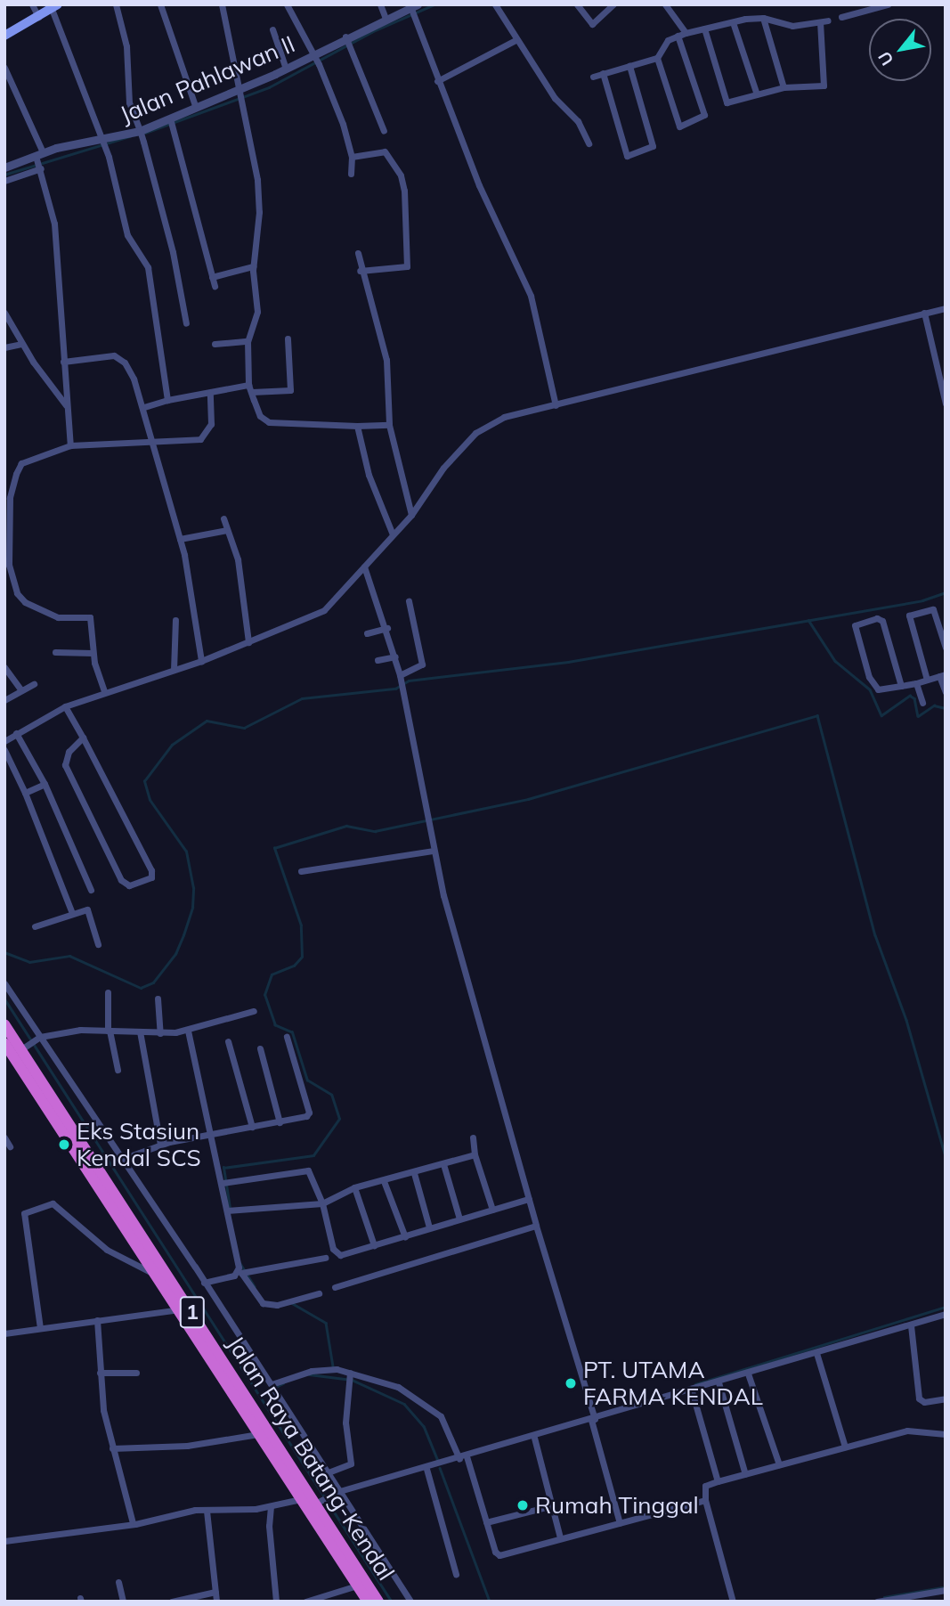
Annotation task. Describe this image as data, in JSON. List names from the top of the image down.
{
  "streets": {
    "highway": ["1", "Jalan Raya Batang-Kendal"],
    "street": ["Jalan Pahlawan II"]
  },
  "places": ["Eks Stasiun Kendal SCS", "PT. UTAMA FARMA KENDAL", "Rumah Tinggal"],
  "north": "bottom left"
}
